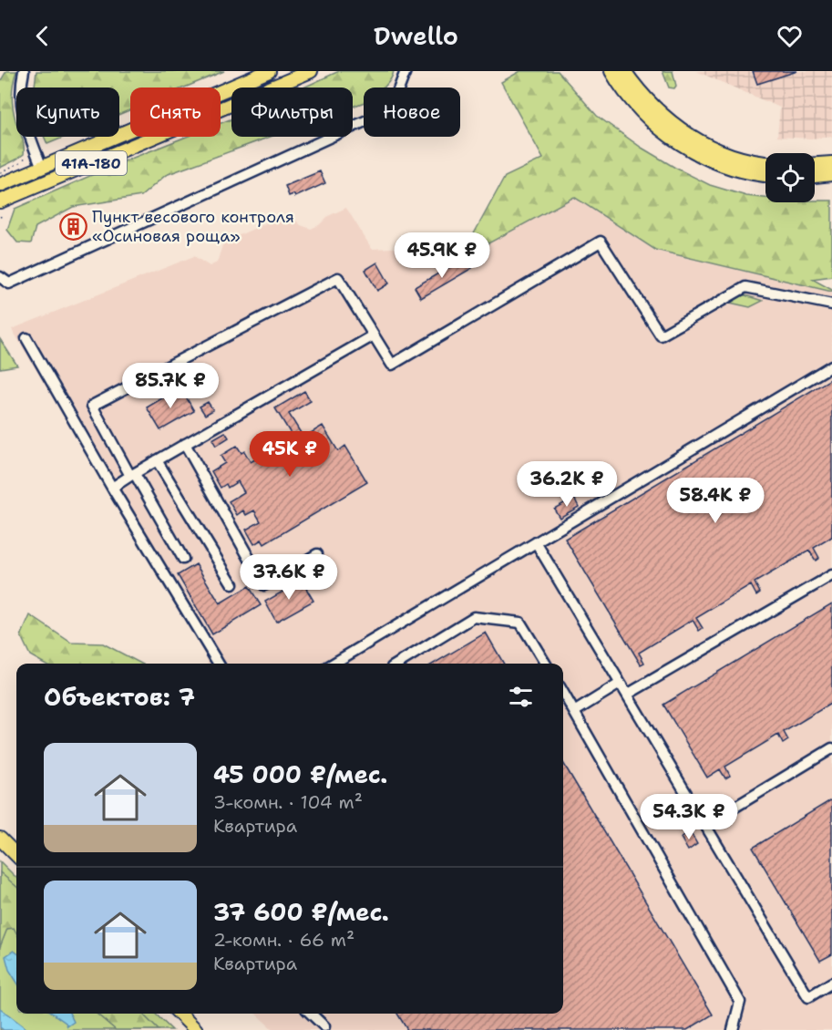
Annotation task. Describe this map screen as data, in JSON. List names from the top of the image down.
{
  "streets": {
    "main road": ["41А-180"]
  },
  "places": {
    "building": ["Пункт весового контроля «Осиновая роща»"]
  },
  "page": {
    "header": "Dwello",
    "chip": [
      "Купить",
      "Снять",
      "Фильтры",
      "Новое"
    ],
    "price": [
      "45.9K ₽",
      "85.7K ₽",
      "45K ₽",
      "36.2K ₽",
      "58.4K ₽",
      "37.6K ₽",
      "54.3K ₽"
    ],
    "heading": "Объектов: 7",
    "list": [
      {
        "name": "45 000 ₽/мес.",
        "note": "3-комн. · 104 m² · Квартира"
      },
      {
        "name": "37 600 ₽/мес.",
        "note": "2-комн. · 66 m² · Квартира"
      }
    ]
  }
}
